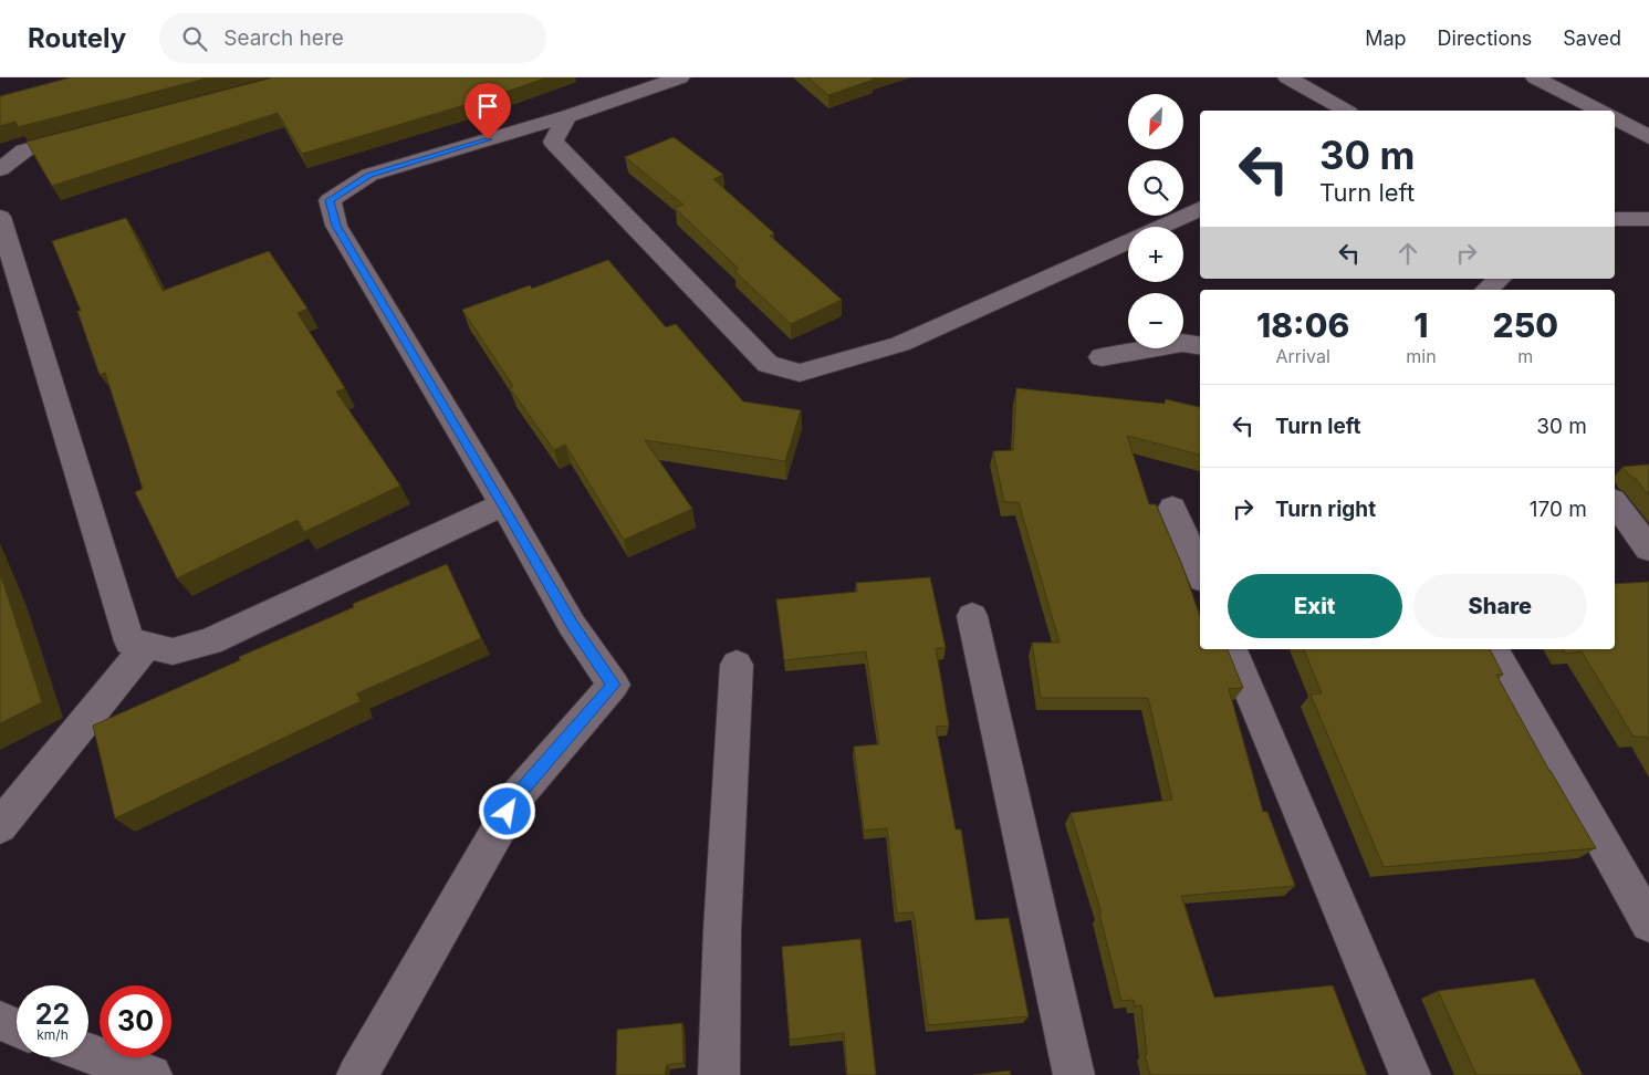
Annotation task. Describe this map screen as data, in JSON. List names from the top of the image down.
{
  "north": "bottom left",
  "page": {
    "header": "Routely",
    "search": "Search here",
    "nav": ["Map", "Directions", "Saved"],
    "map_buttons": ["+", "−"],
    "turn": ["30 m", "Turn left"],
    "eta": [
      "18:06",
      "Arrival",
      "1",
      "min",
      "250",
      "m"
    ],
    "list": [
      {
        "name": "Turn left",
        "value": "30 m"
      },
      {
        "name": "Turn right",
        "value": "170 m"
      }
    ],
    "buttons": ["Exit", "Share"],
    "speed": "22 km/h",
    "limit": "30"
  }
}
